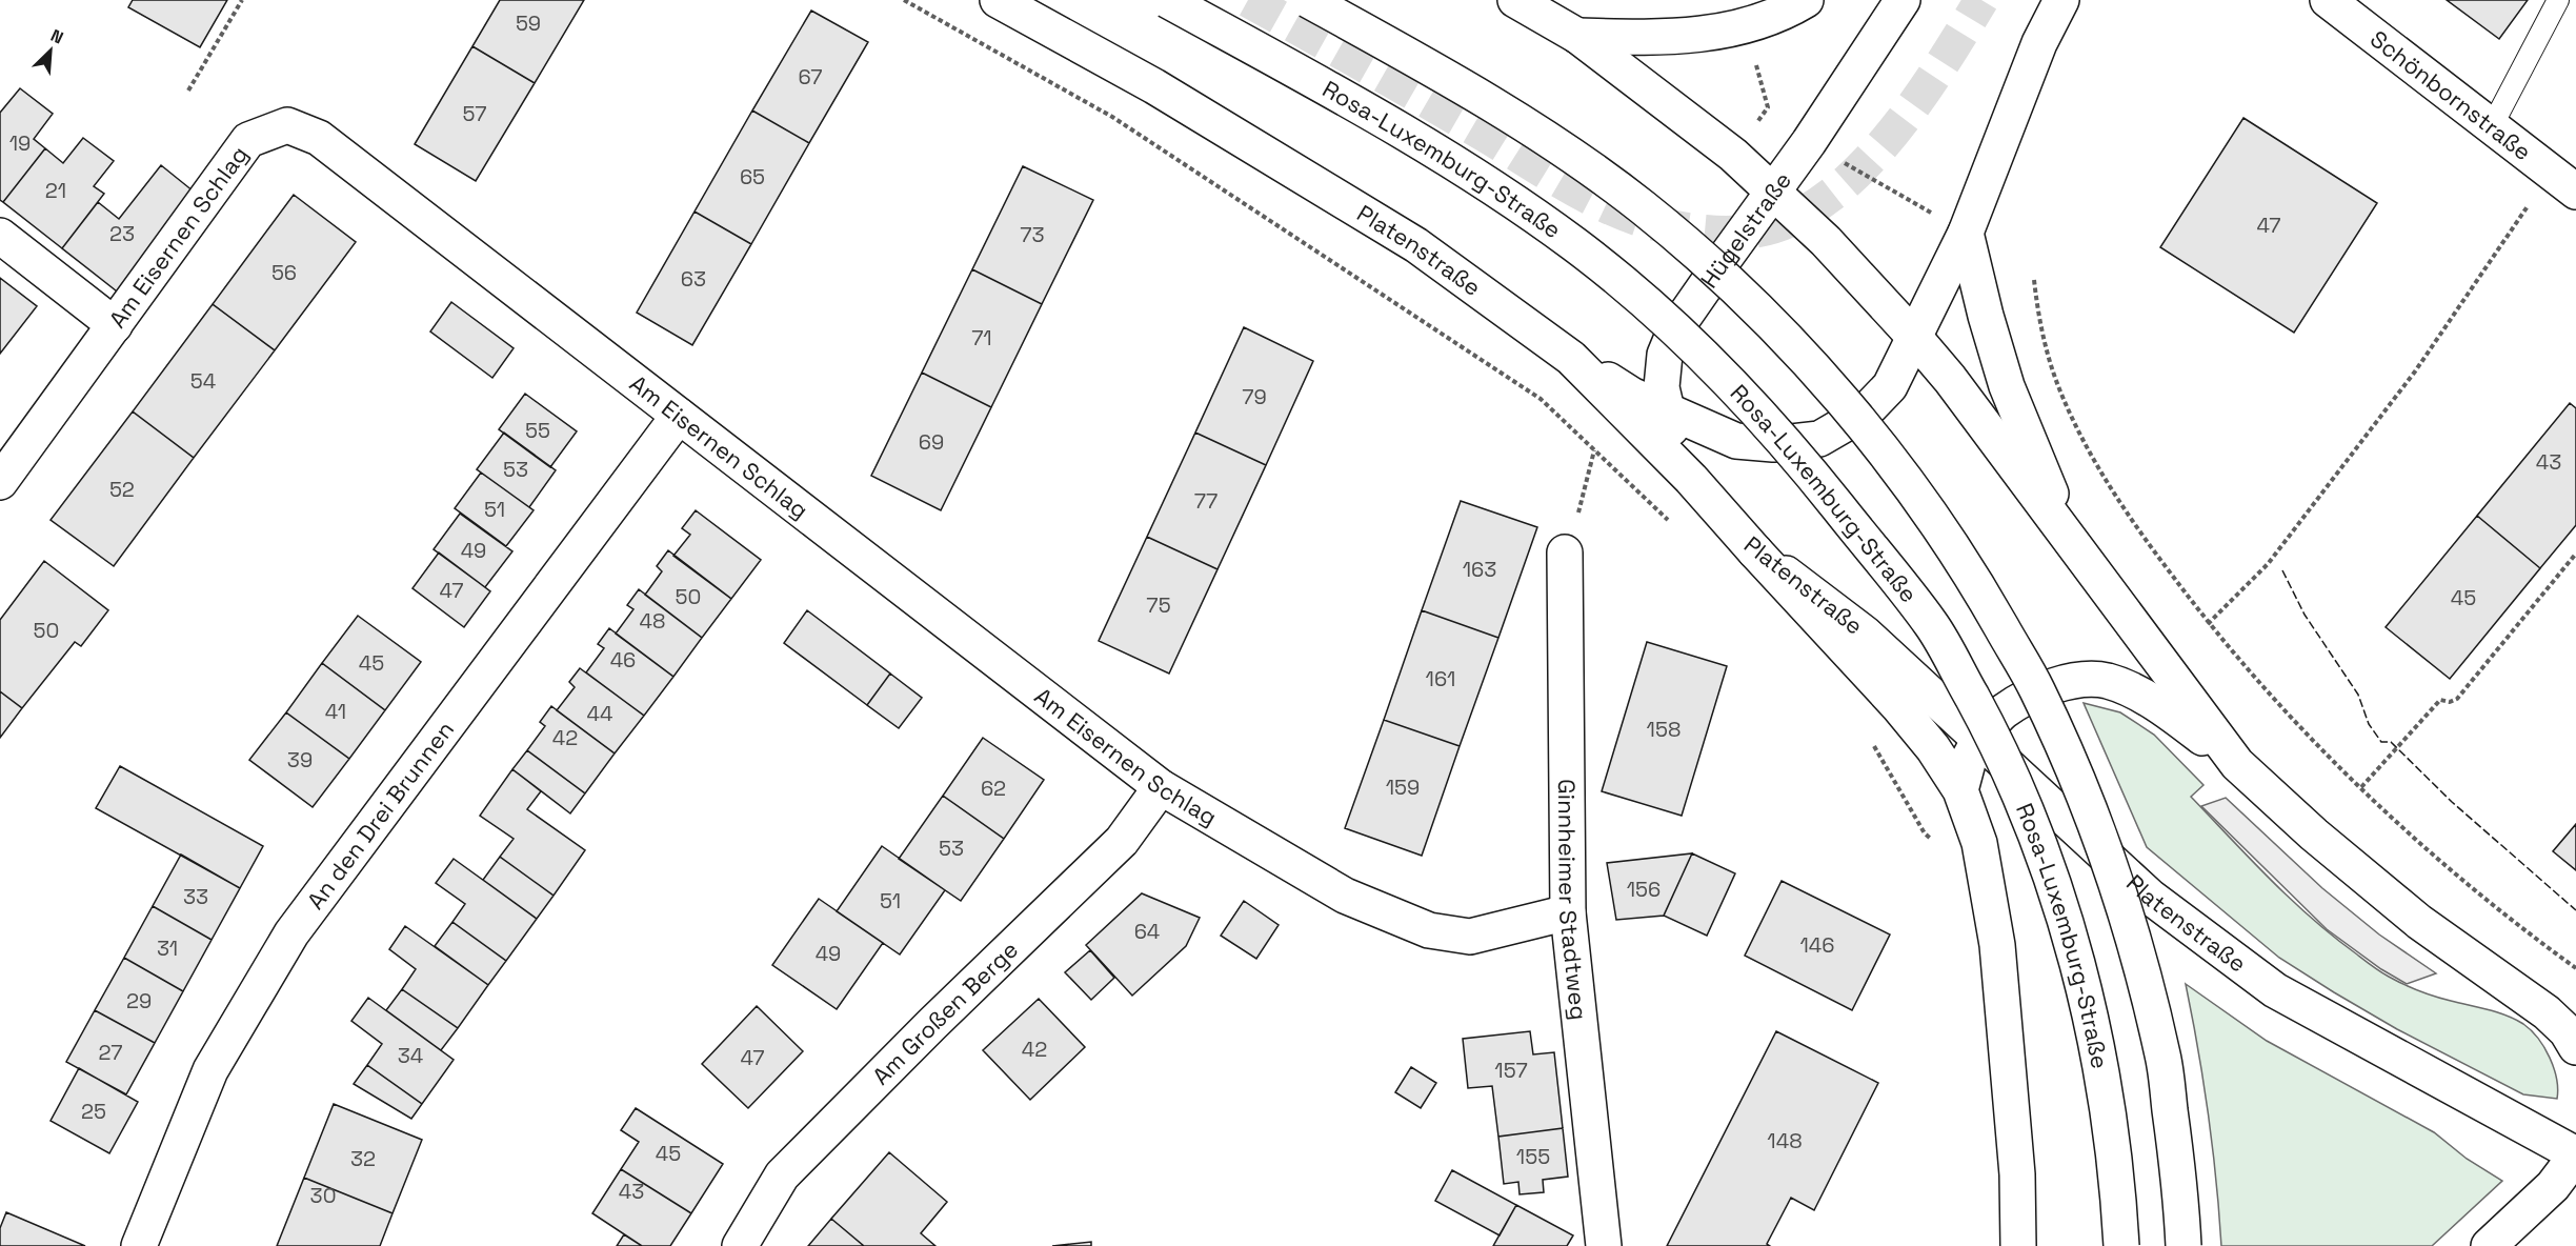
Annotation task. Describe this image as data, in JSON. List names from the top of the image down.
{
  "streets": {
    "main road": [
      "Schönbornstraße",
      "Rosa-Luxemburg-Straße",
      "Hügelstraße",
      "Am Eisernen Schlag",
      "Platenstraße",
      "An den Drei Brunnen",
      "Ginnheimer Stadtweg",
      "Am Großen Berge"
    ]
  },
  "crossings": [
    ["Hügelstraße", "Platenstraße"],
    ["Am Eisernen Schlag", "An den Drei Brunnen"],
    ["Am Eisernen Schlag", "Ginnheimer Stadtweg"],
    ["Am Eisernen Schlag", "Am Großen Berge"]
  ],
  "house_numbers": [
    "59",
    "67",
    "57",
    "19",
    "65",
    "21",
    "47",
    "23",
    "73",
    "56",
    "63",
    "71",
    "54",
    "79",
    "55",
    "69",
    "43",
    "53",
    "52",
    "77",
    "51",
    "49",
    "163",
    "47",
    "50",
    "45",
    "75",
    "48",
    "50",
    "46",
    "45",
    "161",
    "41",
    "44",
    "158",
    "42",
    "39",
    "159",
    "62",
    "53",
    "156",
    "33",
    "51",
    "64",
    "146",
    "31",
    "49",
    "29",
    "42",
    "27",
    "34",
    "47",
    "157",
    "25",
    "148",
    "45",
    "155",
    "32",
    "43",
    "30"
  ],
  "north": "top right"
}
